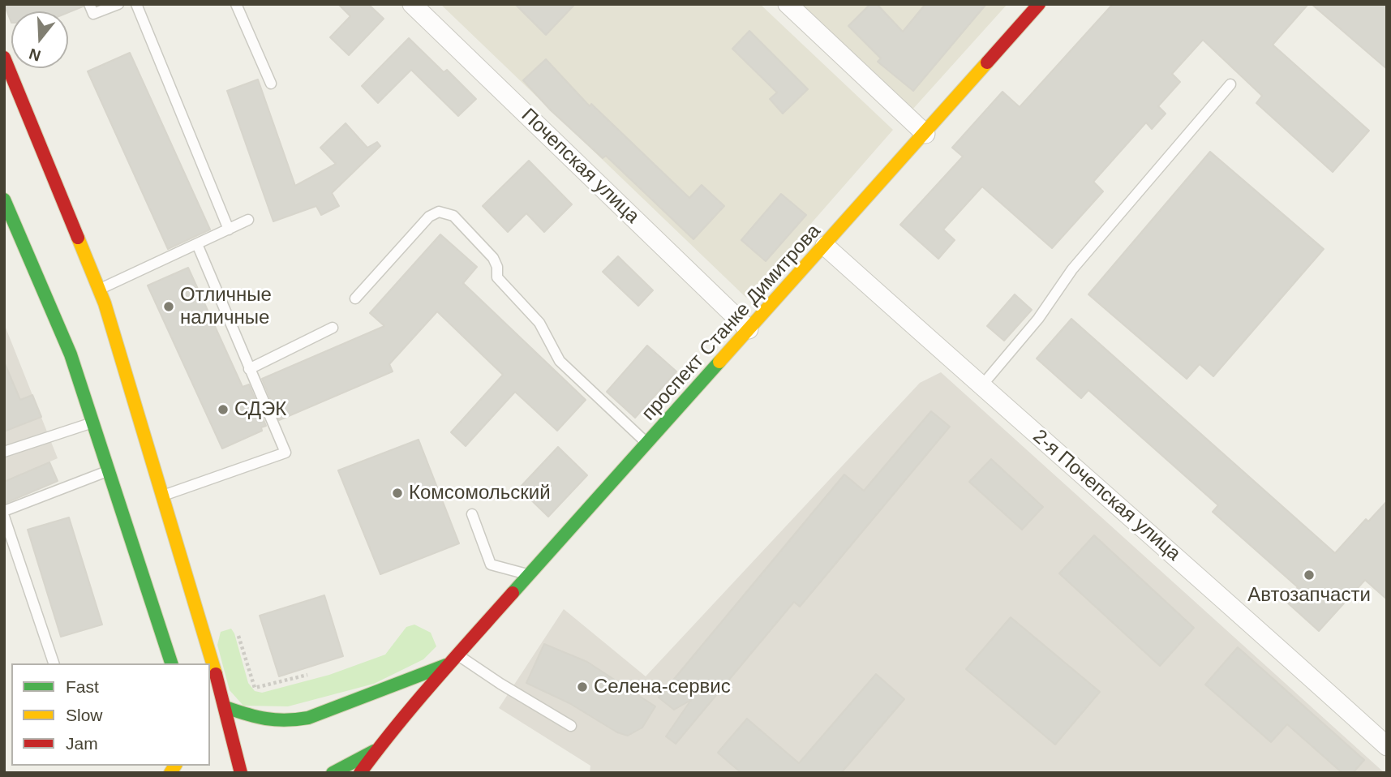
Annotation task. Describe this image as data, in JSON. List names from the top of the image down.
{
  "streets": {
    "main road": ["проспект Станке Димитрова"],
    "street": ["Почепская улица", "2-я Почепская улица"]
  },
  "crossings": [
    ["Почепская улица", "проспект Станке Димитрова"],
    ["проспект Станке Димитрова", "2-я Почепская улица"]
  ],
  "places": [
    "Отличные наличные",
    "СДЭК",
    "Комсомольский",
    "Автозапчасти",
    "Селена-сервис"
  ],
  "legend": ["Fast", "Slow", "Jam"],
  "north": "bottom"
}
